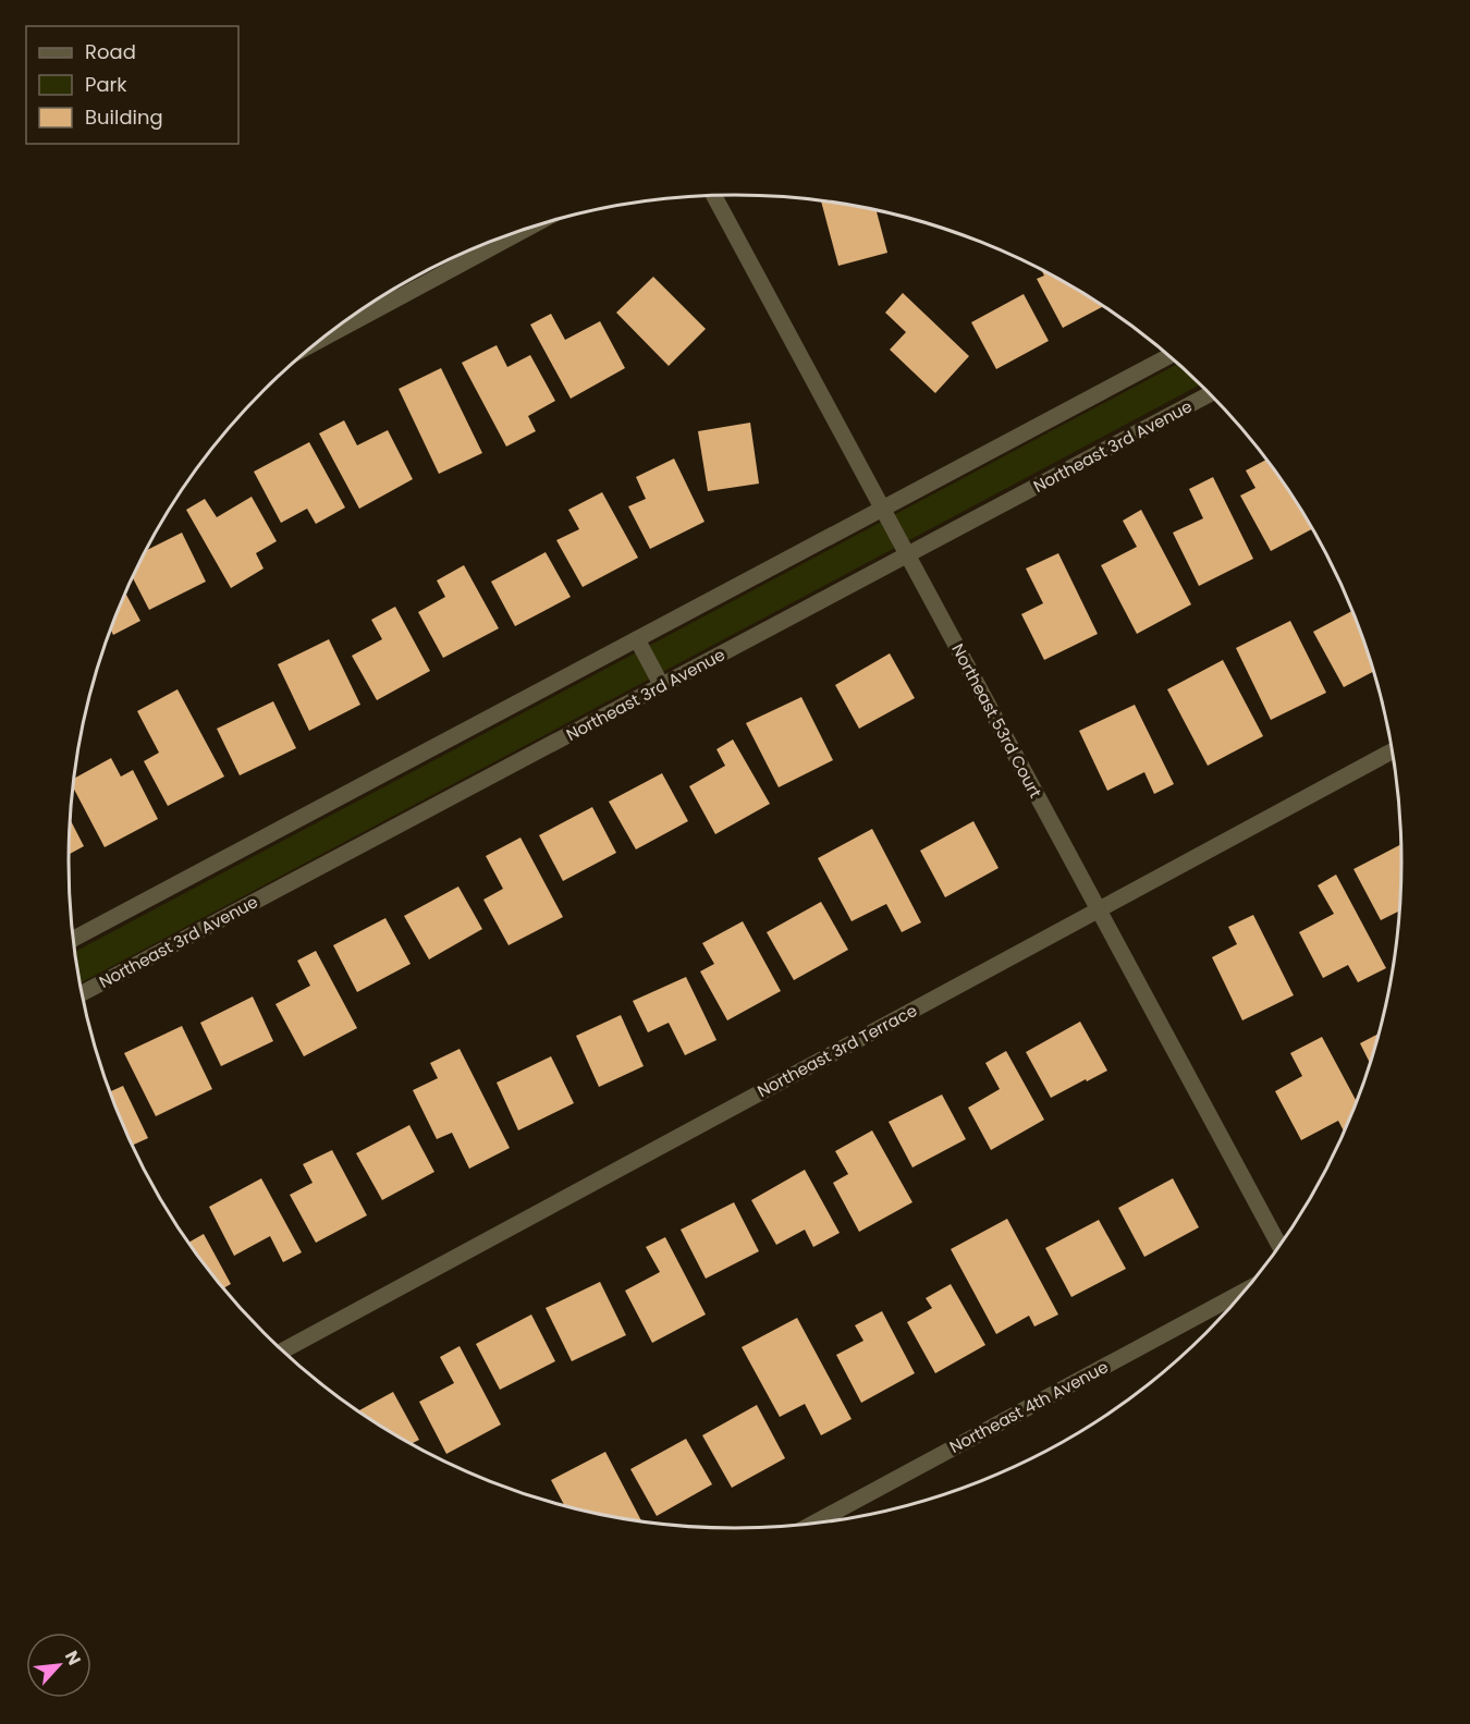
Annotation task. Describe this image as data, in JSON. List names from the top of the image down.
{
  "streets": {
    "street": [
      "Northeast 3rd Avenue",
      "Northeast 53rd Court",
      "Northeast 3rd Terrace",
      "Northeast 4th Avenue"
    ]
  },
  "crossings": [
    ["Northeast 3rd Avenue", "Northeast 53rd Court"],
    ["Northeast 53rd Court", "Northeast 3rd Terrace"]
  ],
  "legend": ["Road", "Park", "Building"],
  "north": "top right"
}
